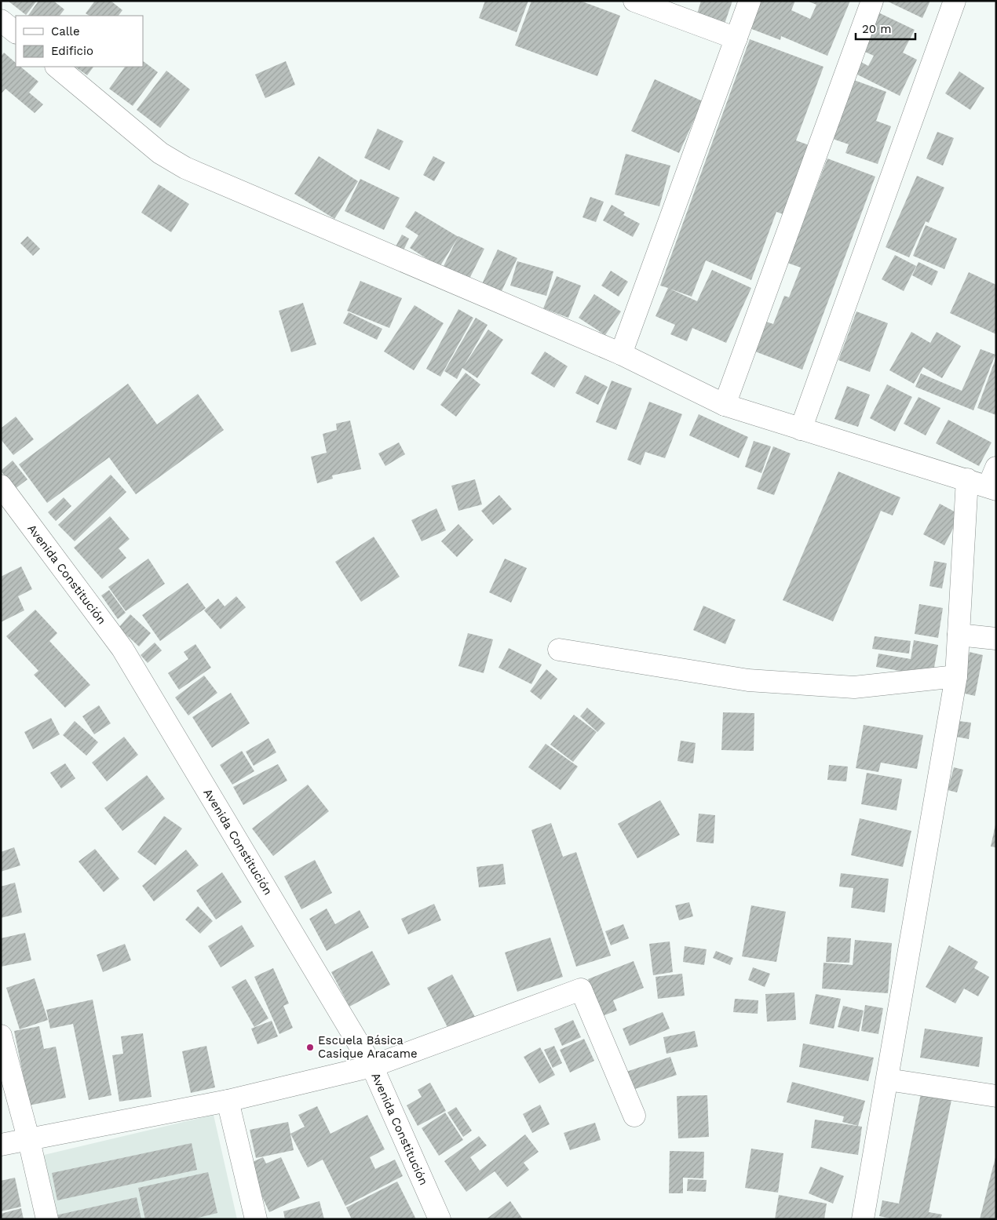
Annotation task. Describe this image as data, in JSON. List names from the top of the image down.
{
  "streets": {
    "street": ["Avenida Constitución"]
  },
  "places": ["Escuela Básica Casique Aracame"],
  "legend": ["Calle", "Edificio"],
  "scale_bar": "20 m"
}
